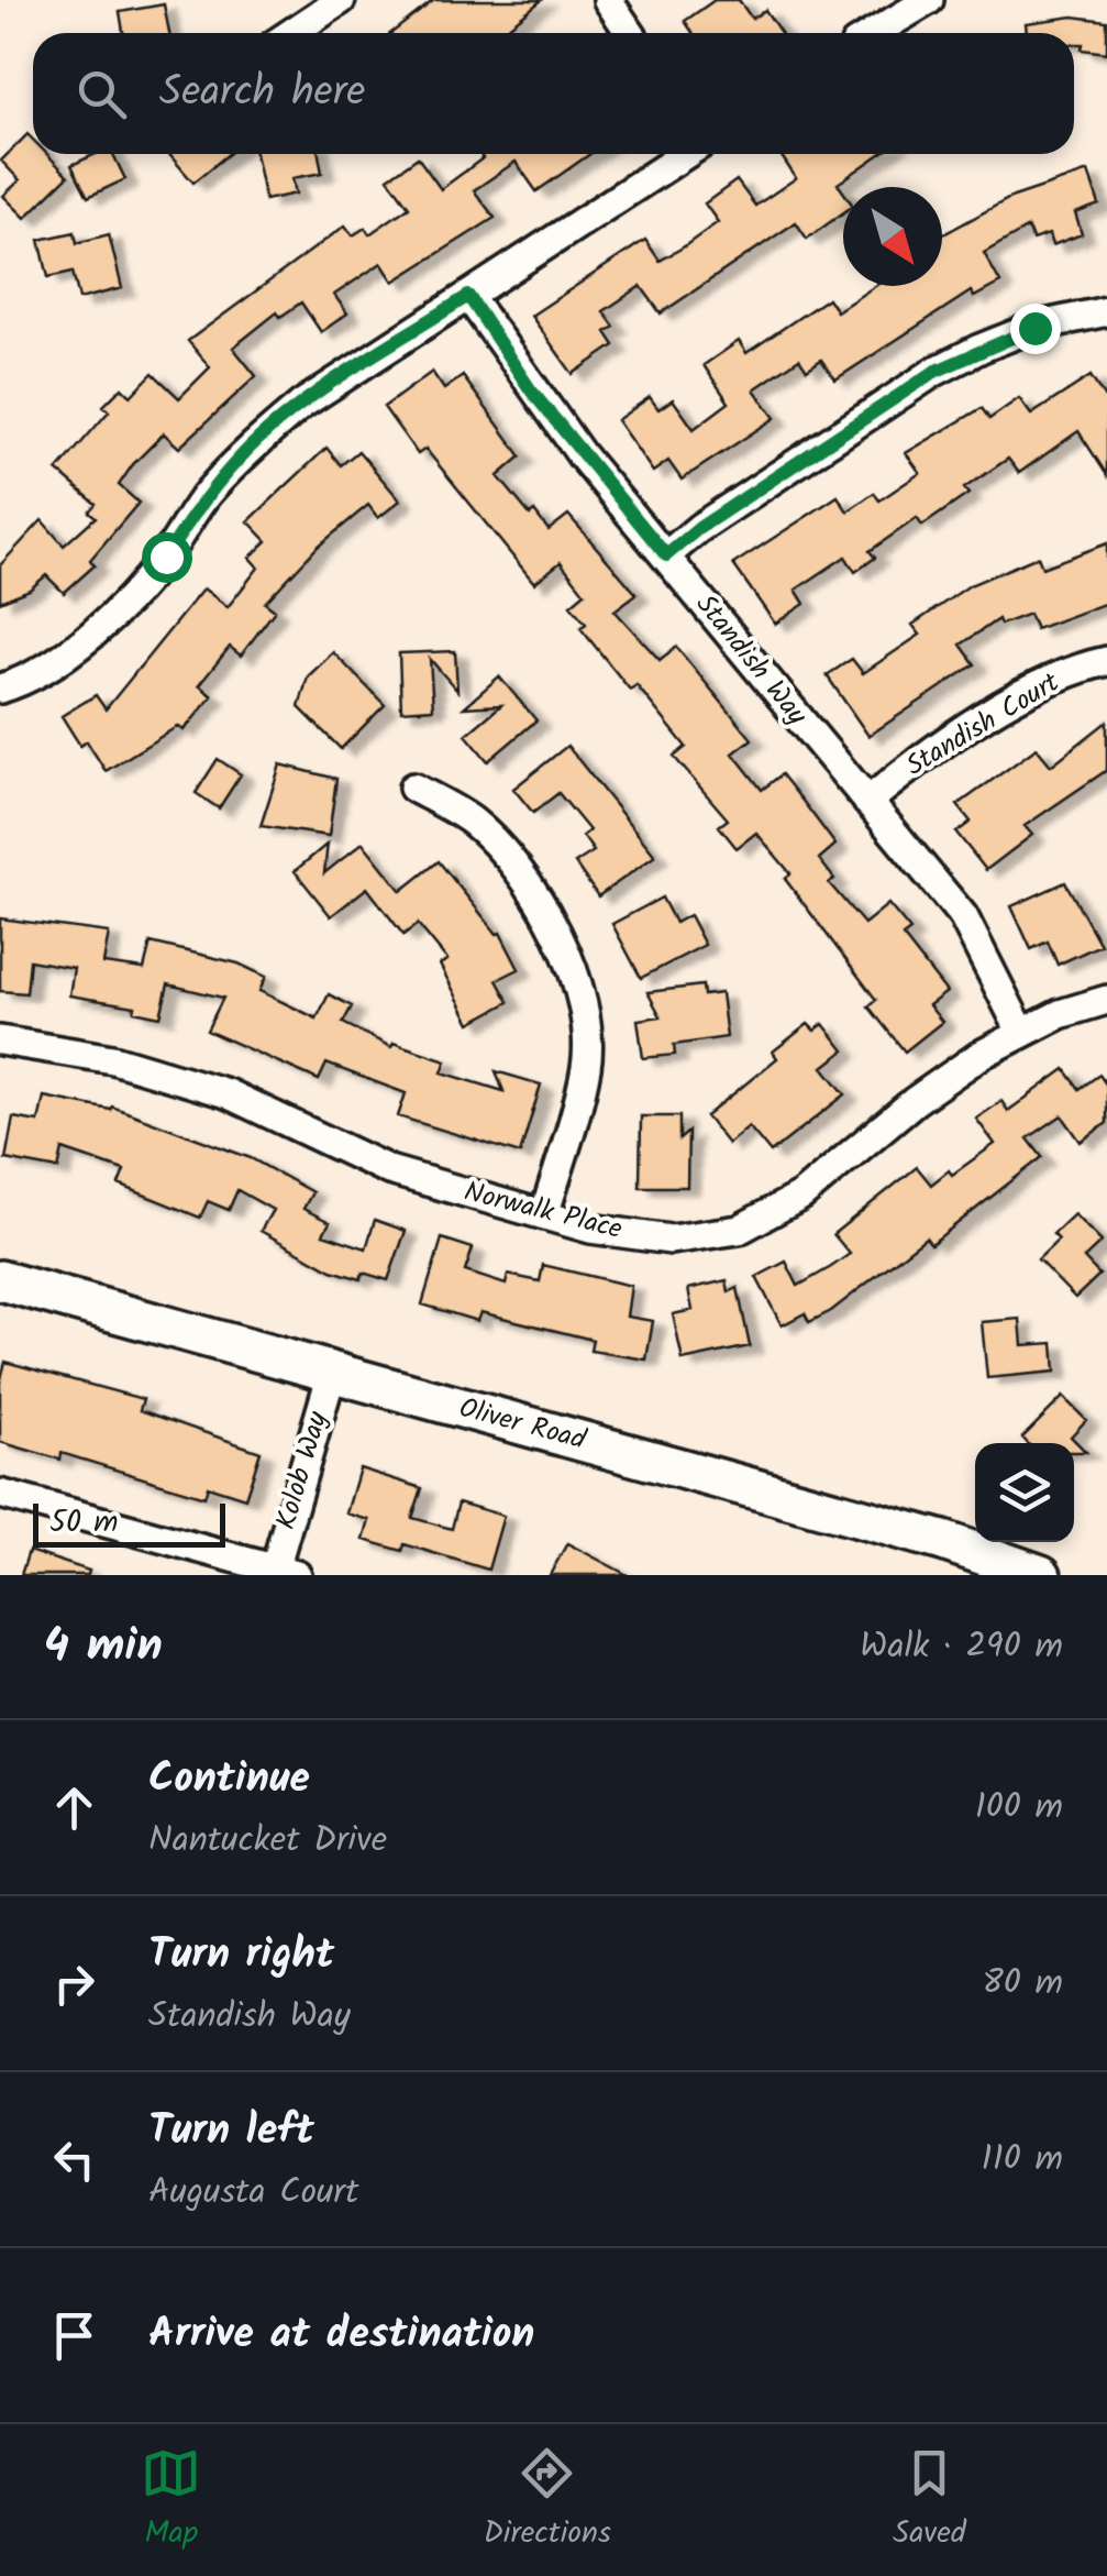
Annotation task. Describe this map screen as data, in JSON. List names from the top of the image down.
{
  "streets": {
    "street": [
      "Standish Way",
      "Standish Court",
      "Norwalk Place",
      "Oliver Road",
      "Kolob Way"
    ]
  },
  "crossings": [
    ["Standish Way", "Standish Court"],
    ["Standish Way", "Norwalk Place"],
    ["Oliver Road", "Kolob Way"]
  ],
  "scale_bar": "50 m",
  "north": "bottom right",
  "page": {
    "search": "Search here",
    "scale": "50 m",
    "heading": ["4 min", "Walk · 290 m"],
    "list": [
      ["Continue", "Nantucket Drive", "100 m"],
      ["Turn right", "Standish Way", "80 m"],
      ["Turn left", "Augusta Court", "110 m"],
      "Arrive at destination"
    ],
    "nav": ["Map", "Directions", "Saved"]
  }
}
